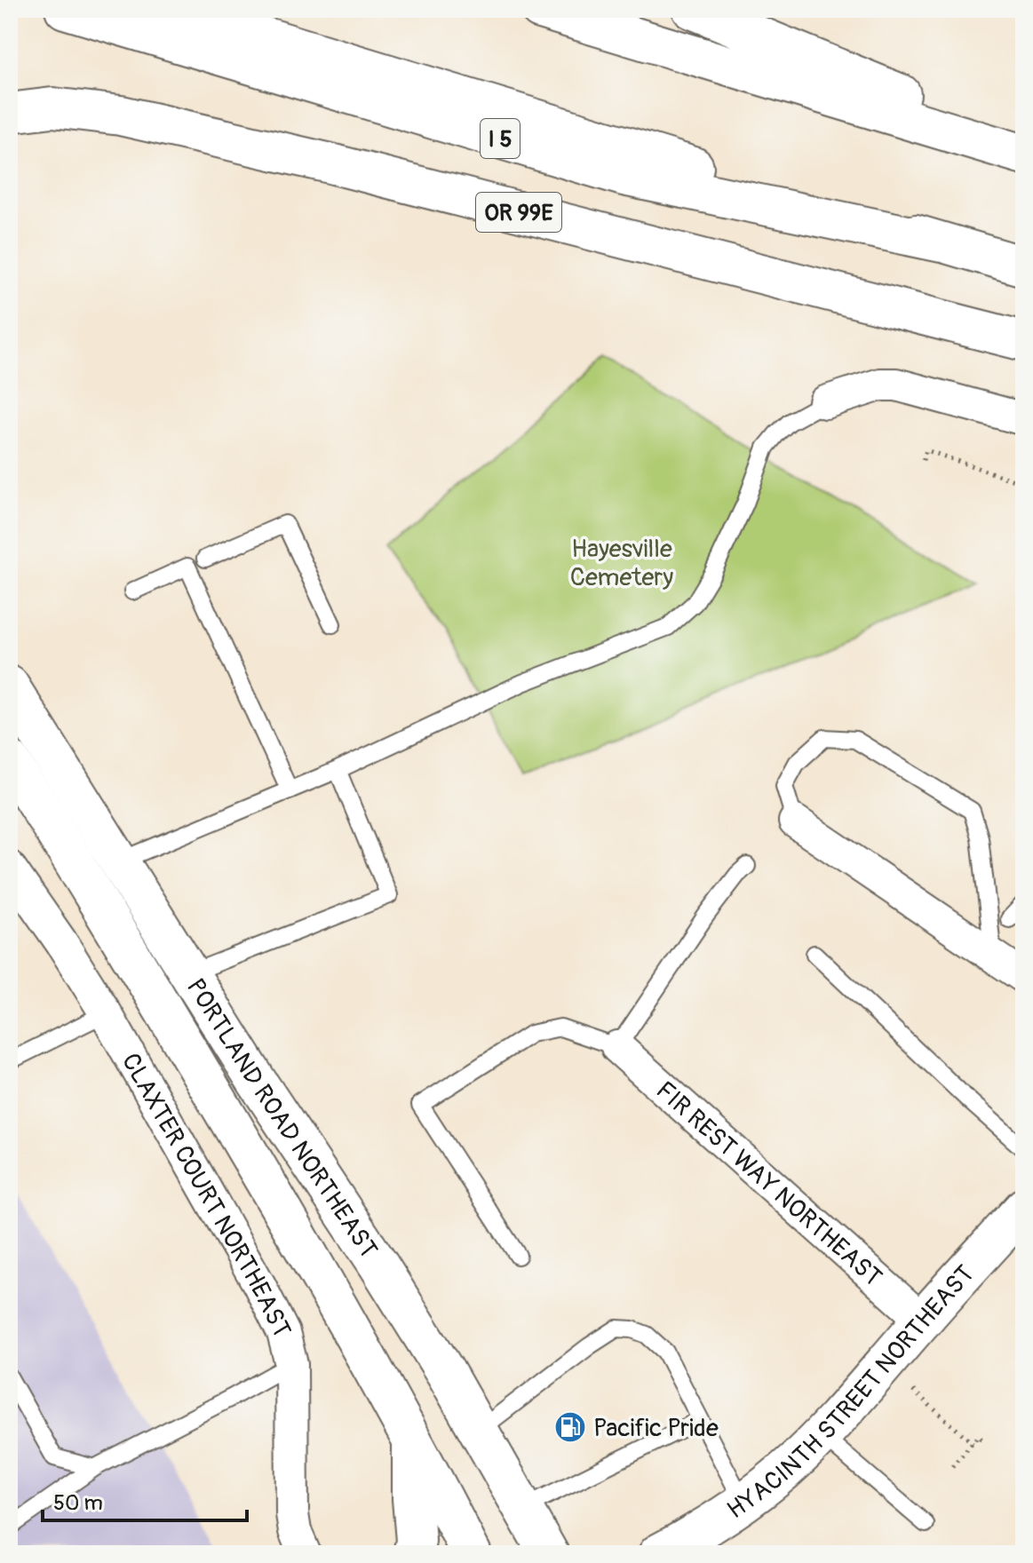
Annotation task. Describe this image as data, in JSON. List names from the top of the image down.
{
  "streets": {
    "main road": [
      "I 5",
      "OR 99E",
      "PORTLAND ROAD NORTHEAST",
      "HYACINTH STREET NORTHEAST"
    ],
    "street": ["FIR REST WAY NORTHEAST", "CLAXTER COURT NORTHEAST"]
  },
  "crossings": [
    ["FIR REST WAY NORTHEAST", "HYACINTH STREET NORTHEAST"]
  ],
  "parks": ["Hayesville Cemetery"],
  "places": {
    "fuel station": ["Pacific Pride"]
  },
  "scale_bar": "50 m"
}
